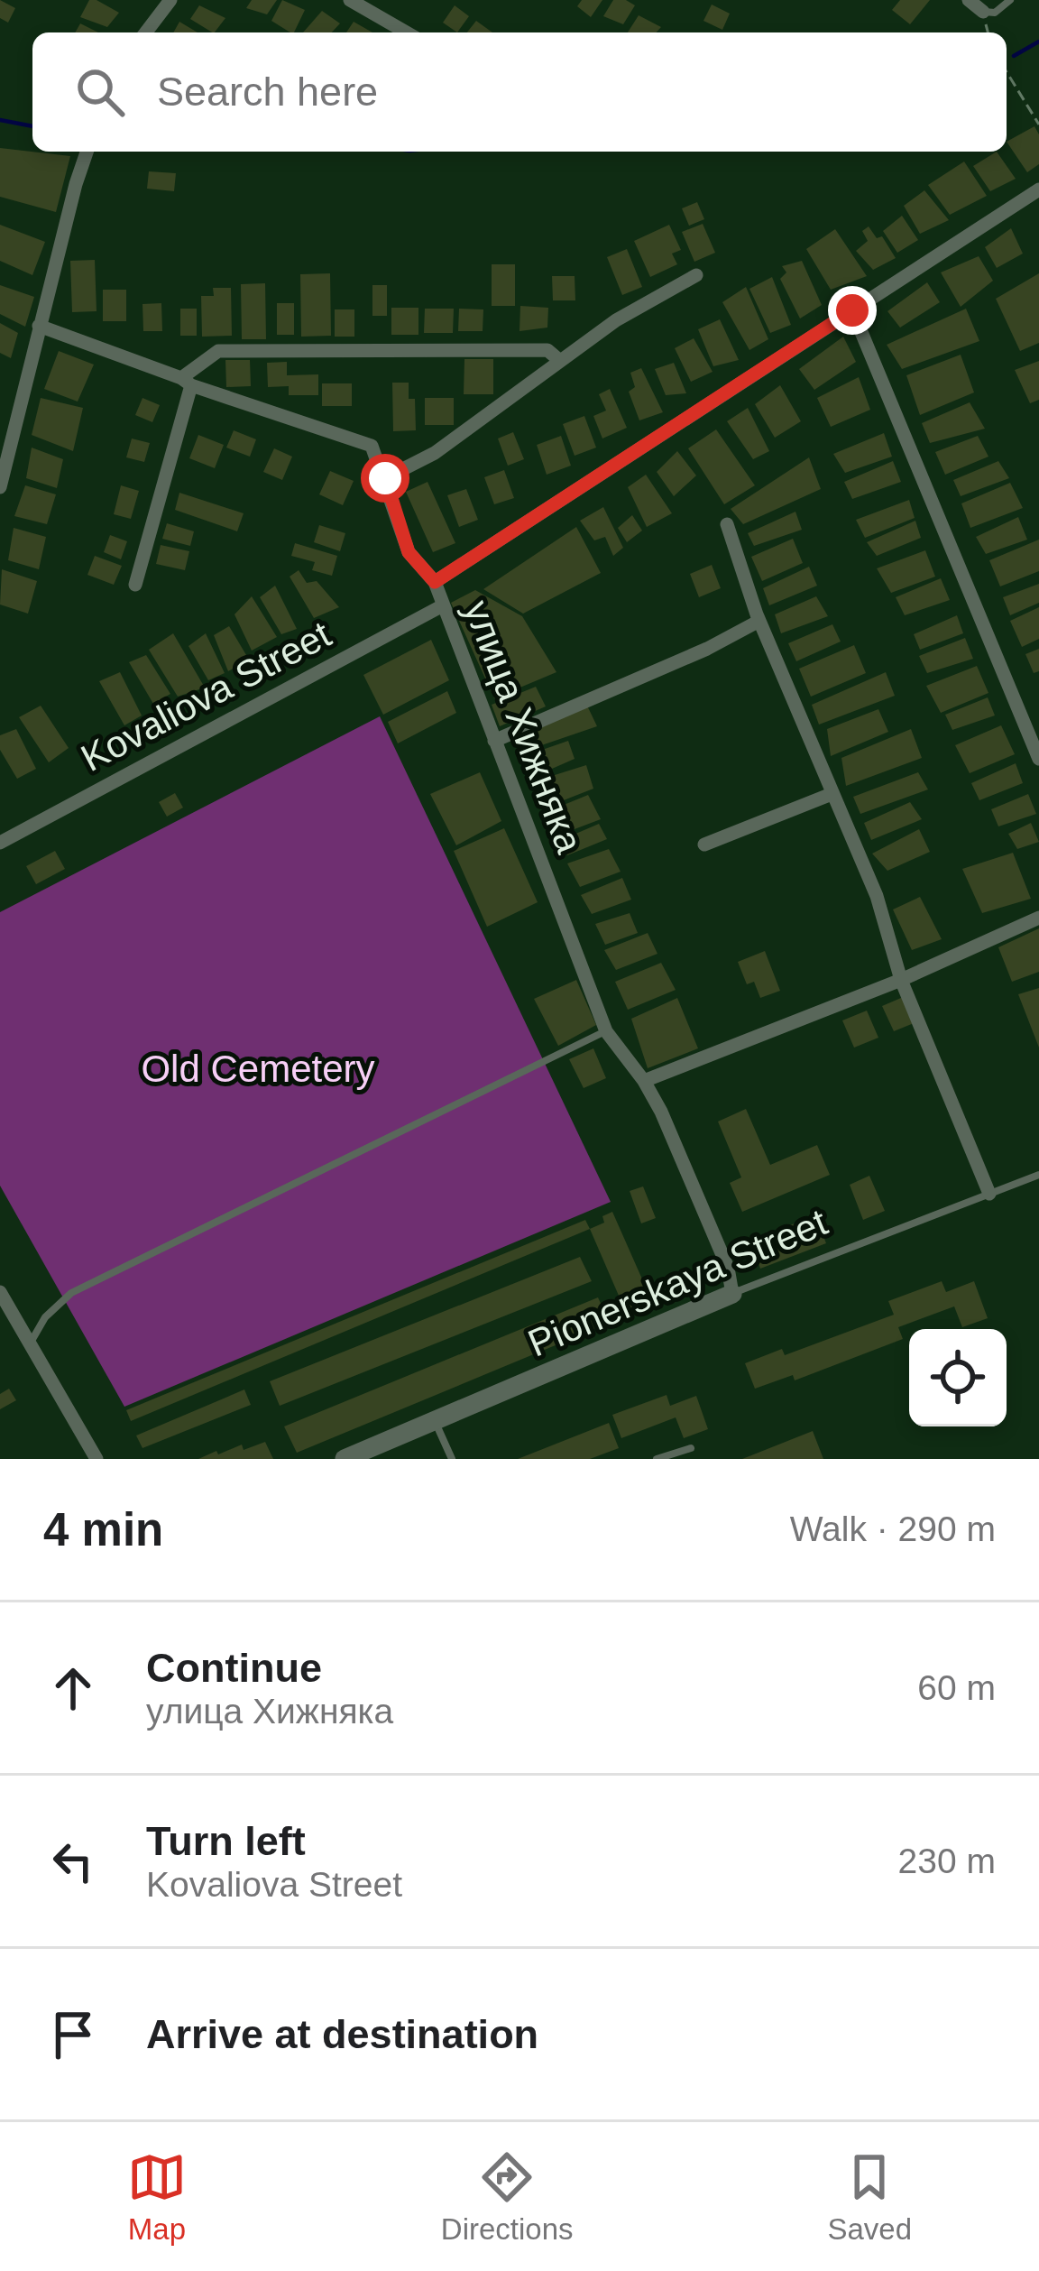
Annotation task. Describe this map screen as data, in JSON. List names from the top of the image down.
{
  "streets": {
    "street": ["Kovaliova Street", "улица Хижняка", "Pionerskaya Street"]
  },
  "crossings": [
    ["Kovaliova Street", "улица Хижняка"],
    ["улица Хижняка", "Pionerskaya Street"]
  ],
  "parks": ["Old Cemetery"],
  "page": {
    "search": "Search here",
    "heading": ["4 min", "Walk · 290 m"],
    "list": [
      ["Continue", "улица Хижняка", "60 m"],
      ["Turn left", "Kovaliova Street", "230 m"],
      "Arrive at destination"
    ],
    "nav": ["Map", "Directions", "Saved"]
  }
}
